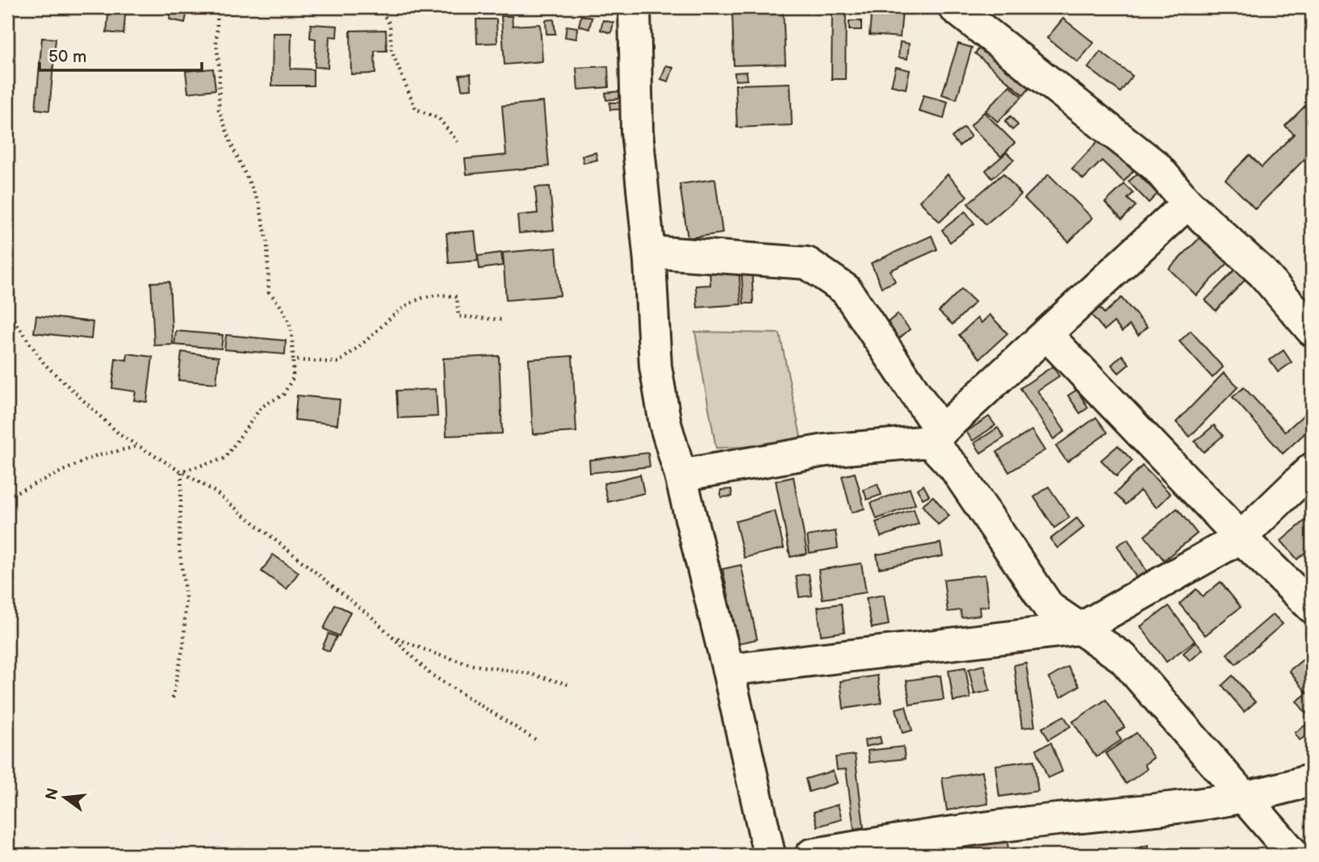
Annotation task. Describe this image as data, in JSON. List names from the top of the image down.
{
  "scale_bar": "50 m",
  "north": "left"
}
